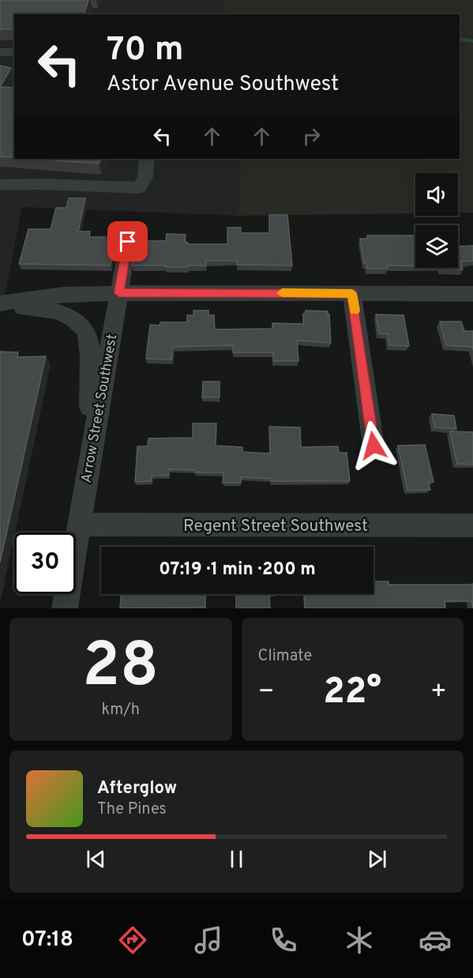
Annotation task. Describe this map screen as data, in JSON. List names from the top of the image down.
{
  "streets": {
    "street": ["Arrow Street Southwest", "Regent Street Southwest"]
  },
  "crossings": [
    ["Arrow Street Southwest", "Regent Street Southwest"]
  ],
  "page": {
    "turn": ["70 m", "Astor Avenue Southwest"],
    "limit": "30",
    "trip": "07:19 · 1 min · 200 m",
    "tile": [
      ["28", "km/h"],
      "Climate"
    ],
    "heat": ["−", "22°", "+"],
    "song": ["Afterglow", "The Pines"],
    "tabs": "07:18"
  }
}
